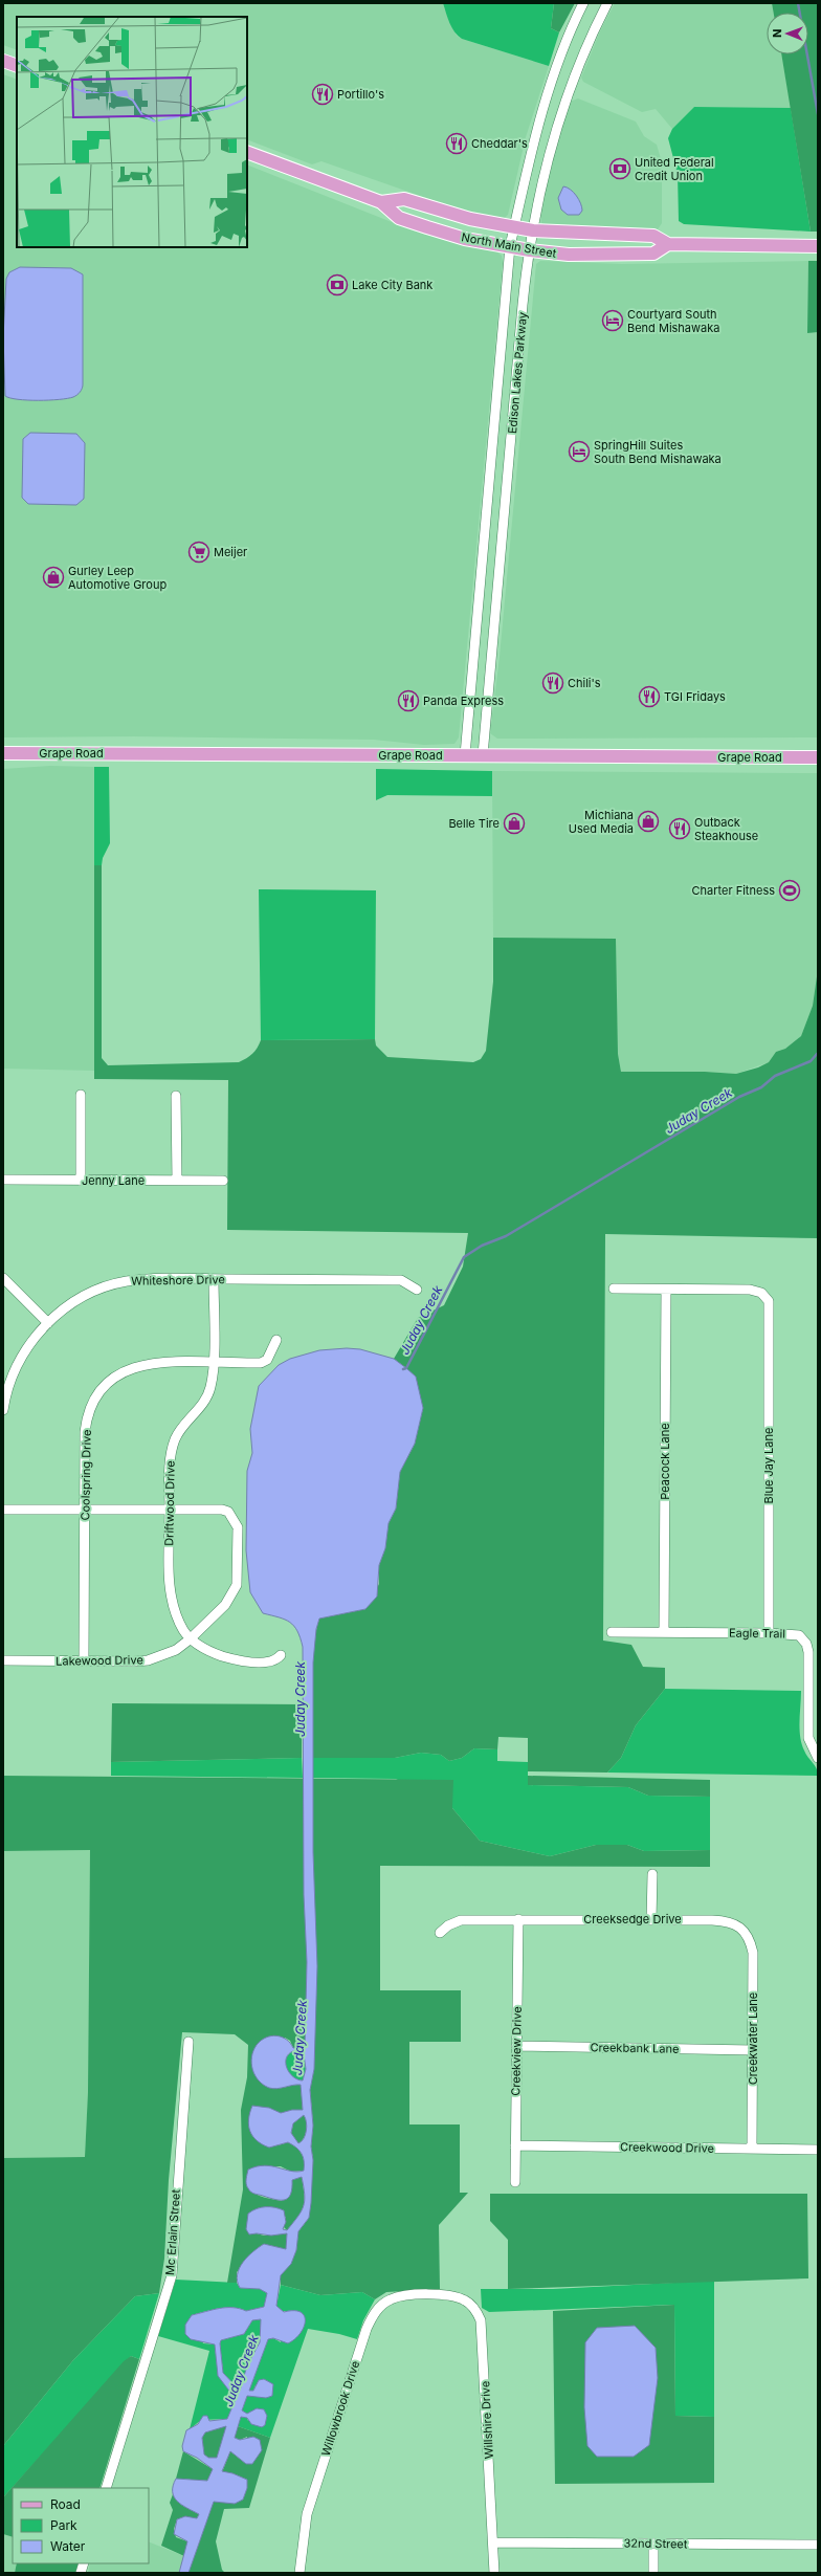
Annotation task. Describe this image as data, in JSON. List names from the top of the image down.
{
  "streets": {
    "main road": ["North Main Street", "Grape Road"],
    "street": [
      "Edison Lakes Parkway",
      "Jenny Lane",
      "Whiteshore Drive",
      "Peacock Lane",
      "Blue Jay Lane",
      "Coolspring Drive",
      "Driftwood Drive",
      "Eagle Trail",
      "Lakewood Drive",
      "Creeksedge Drive",
      "Creekwater Lane",
      "Creekbank Lane",
      "Creekview Drive",
      "Creekwood Drive",
      "Mc Erlain Street",
      "Willowbrook Drive",
      "Willshire Drive",
      "32nd Street"
    ]
  },
  "crossings": [
    ["North Main Street", "Edison Lakes Parkway"],
    ["Edison Lakes Parkway", "Grape Road"],
    ["Whiteshore Drive", "Driftwood Drive"],
    ["Peacock Lane", "Blue Jay Lane"],
    ["Peacock Lane", "Eagle Trail"],
    ["Blue Jay Lane", "Eagle Trail"],
    ["Coolspring Drive", "Driftwood Drive"],
    ["Coolspring Drive", "Lakewood Drive"],
    ["Driftwood Drive", "Lakewood Drive"],
    ["Creeksedge Drive", "Creekwater Lane"],
    ["Creeksedge Drive", "Creekview Drive"],
    ["Creekwater Lane", "Creekbank Lane"],
    ["Creekwater Lane", "Creekwood Drive"],
    ["Creekbank Lane", "Creekview Drive"],
    ["Creekview Drive", "Creekwood Drive"],
    ["Willowbrook Drive", "Willshire Drive"],
    ["Willshire Drive", "32nd Street"]
  ],
  "water": ["Juday Creek"],
  "places": {
    "restaurant": [
      "Portillo's",
      "Cheddar's",
      "Chili's",
      "TGI Fridays",
      "Panda Express",
      "Outback Steakhouse"
    ],
    "bank": ["United Federal Credit Union", "Lake City Bank"],
    "hotel": ["Courtyard South Bend Mishawaka", "SpringHill Suites South Bend Mishawaka"],
    "supermarket": ["Meijer"],
    "shop": ["Gurley Leep Automotive Group", "Michiana Used Media", "Belle Tire"],
    "sports": ["Charter Fitness"]
  },
  "legend": ["Road", "Park", "Water"],
  "north": "left"
}
